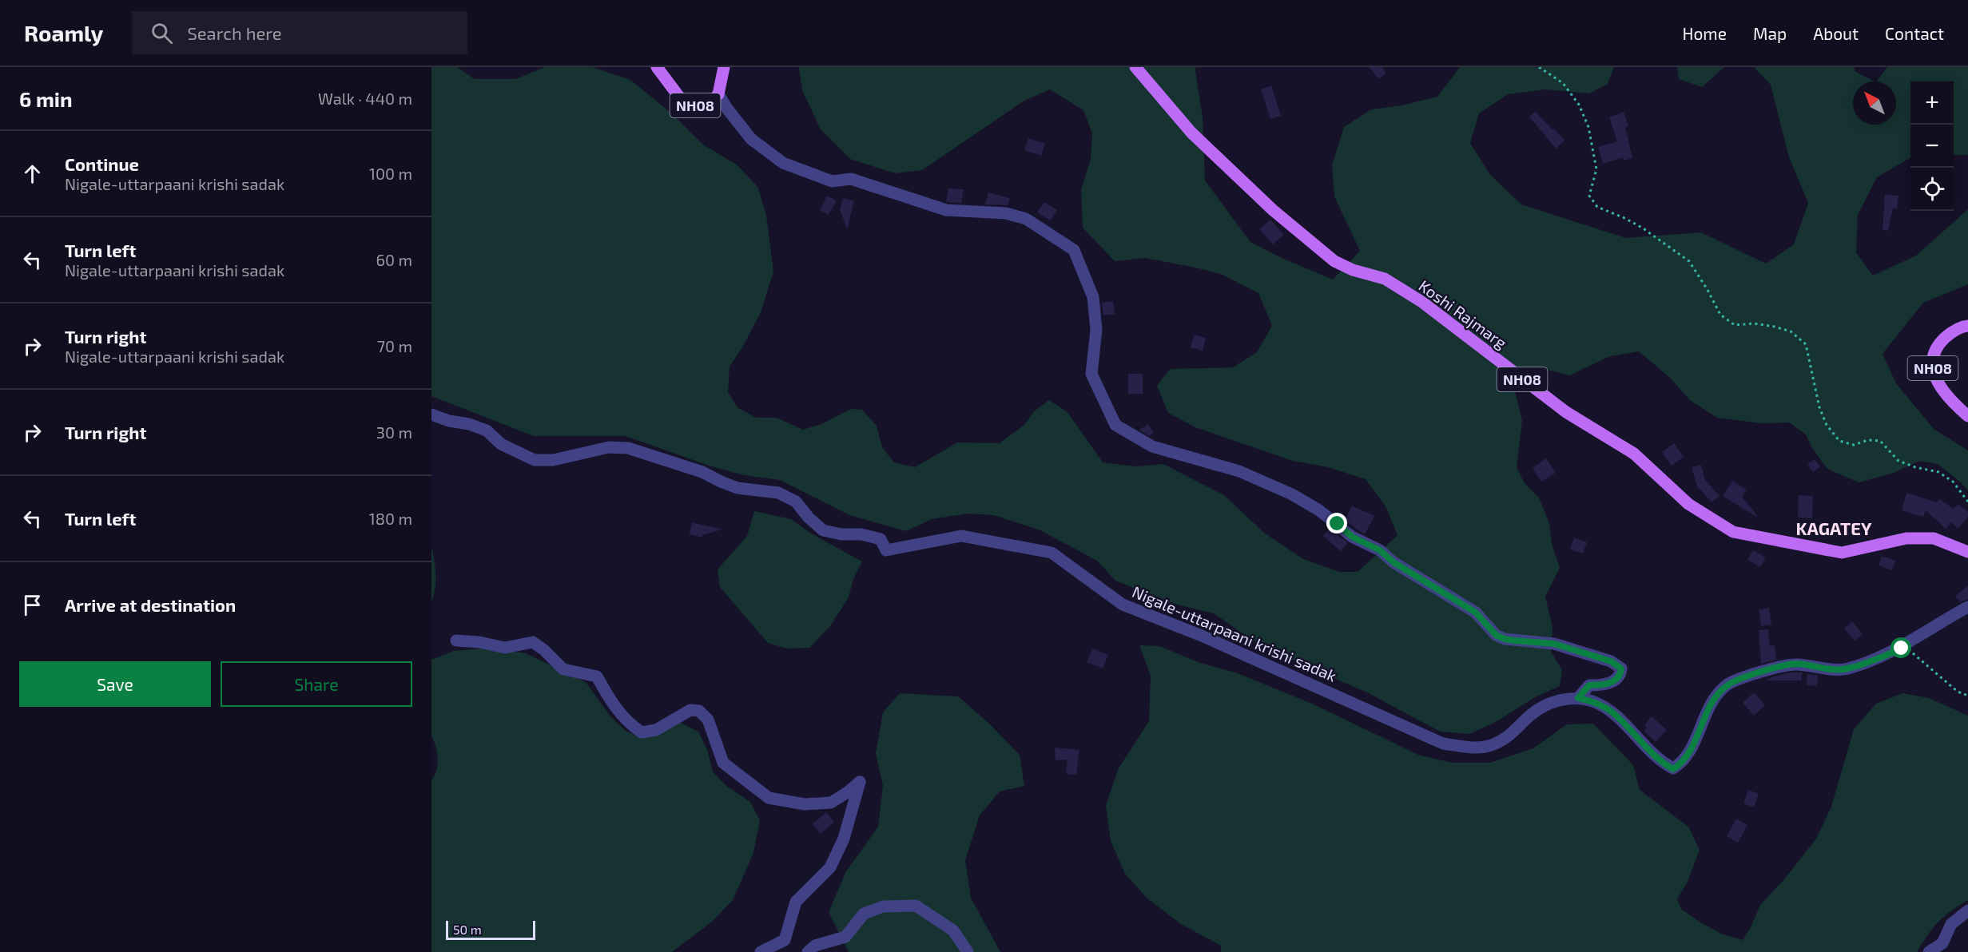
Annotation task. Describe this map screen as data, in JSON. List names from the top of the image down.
{
  "streets": {
    "main road": ["NH08", "Koshi Rajmarg"],
    "street": ["Nigale-uttarpaani krishi sadak"]
  },
  "districts": ["KAGATEY"],
  "scale_bar": "50 m",
  "north": "top left",
  "page": {
    "header": "Roamly",
    "search": "Search here",
    "nav": [
      "Home",
      "Map",
      "About",
      "Contact"
    ],
    "heading": ["6 min", "Walk · 440 m"],
    "map_buttons": ["+", "−"],
    "list": [
      ["Continue", "Nigale-uttarpaani krishi sadak", "100 m"],
      ["Turn left", "Nigale-uttarpaani krishi sadak", "60 m"],
      ["Turn right", "Nigale-uttarpaani krishi sadak", "70 m"],
      ["Turn right", "30 m"],
      ["Turn left", "180 m"],
      "Arrive at destination"
    ],
    "buttons": ["Save", "Share"],
    "scale": "50 m"
  }
}
